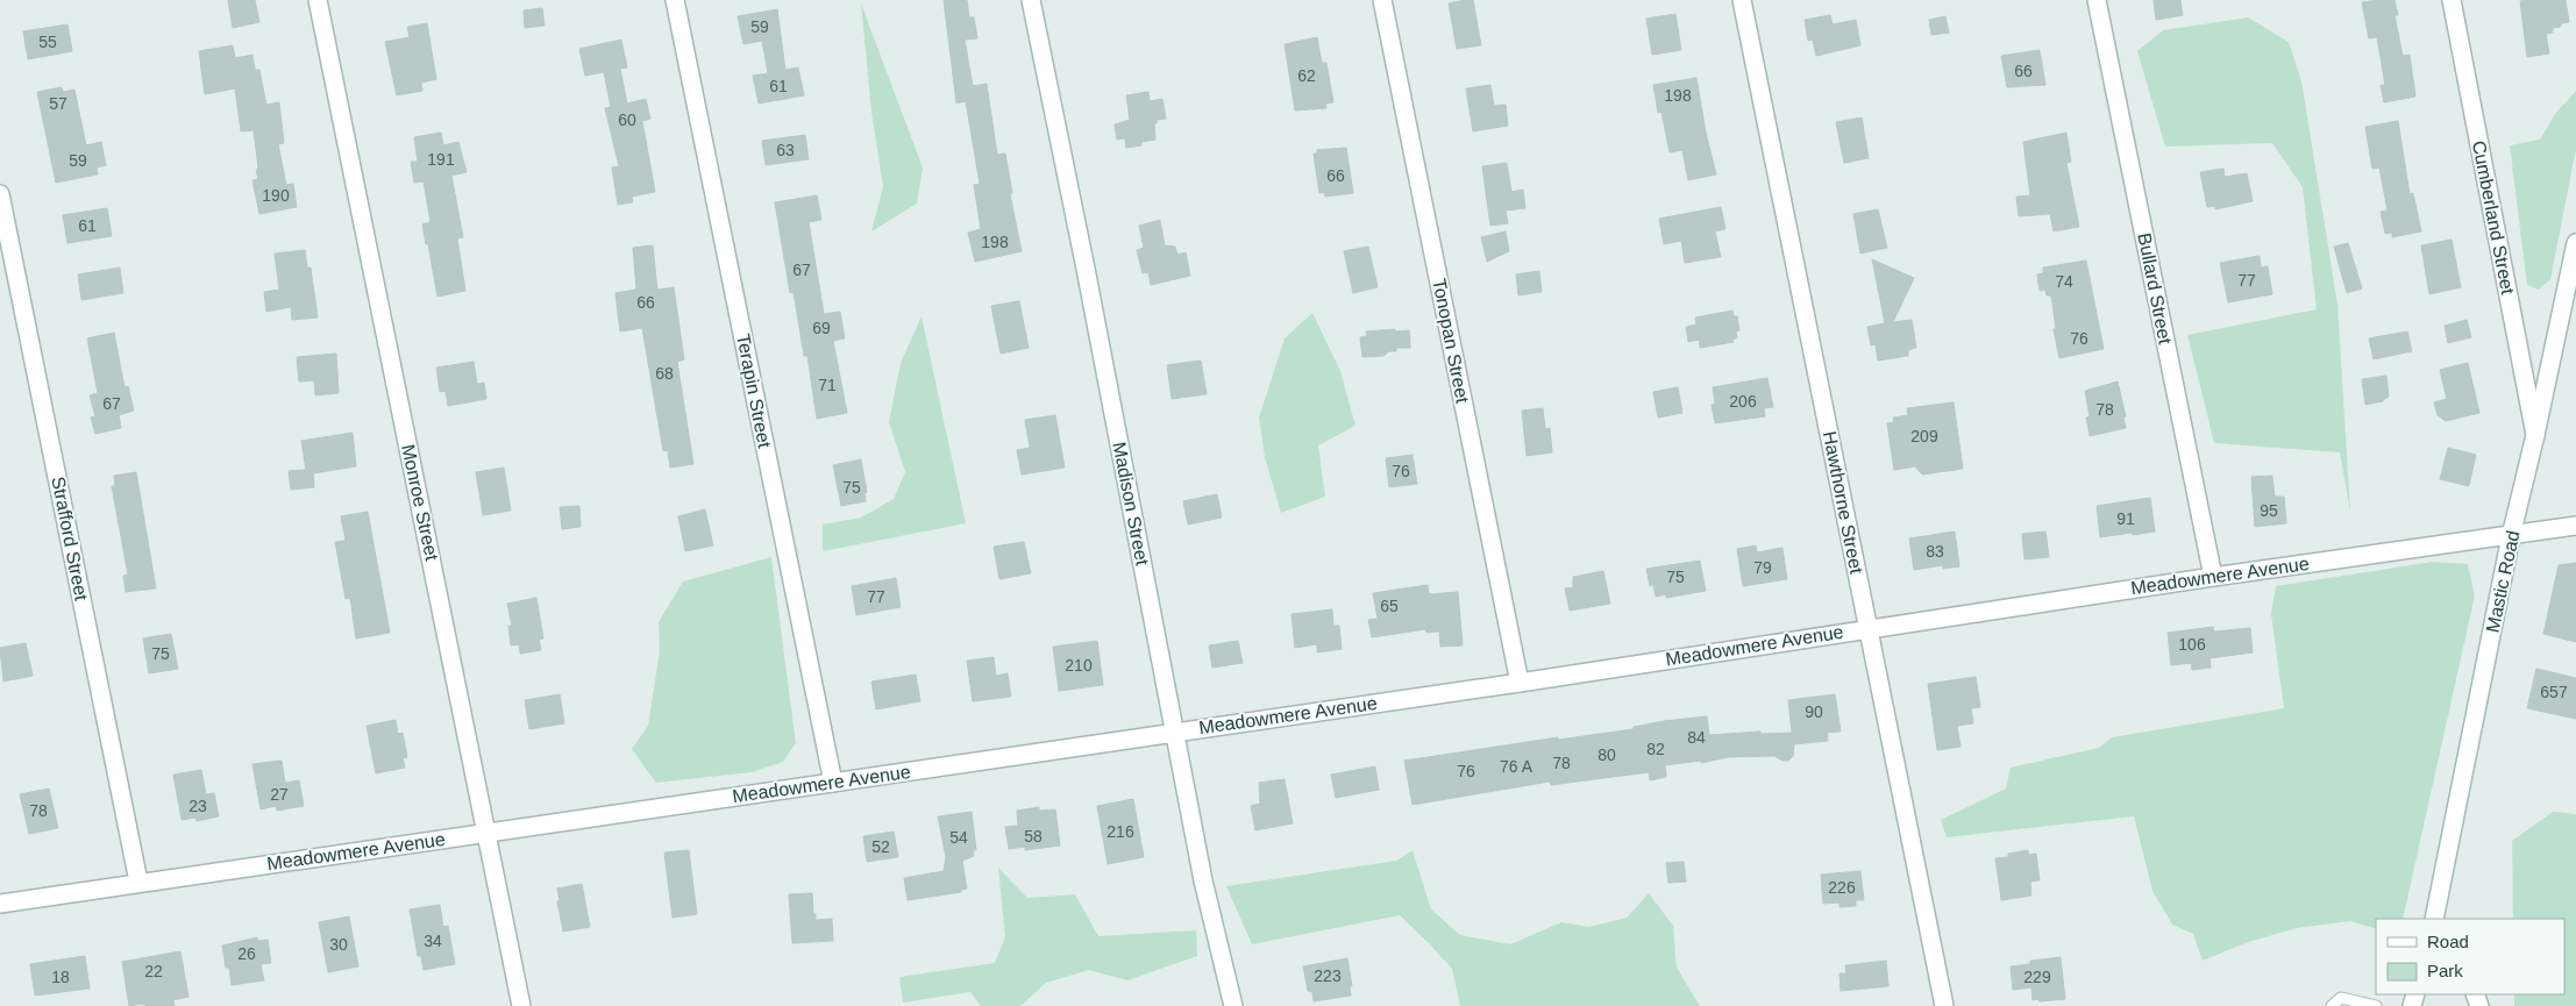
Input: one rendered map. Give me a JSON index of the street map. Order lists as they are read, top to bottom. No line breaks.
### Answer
{"streets":{"street":["Cumberland Street","Bullard Street","Tonopan Street","Terapin Street","Monroe Street","Hawthorne Street","Madison Street","Strafford Street","Meadowmere Avenue","Mastic Road"]},"crossings":[["Cumberland Street","Mastic Road"],["Bullard Street","Meadowmere Avenue"],["Tonopan Street","Meadowmere Avenue"],["Terapin Street","Meadowmere Avenue"],["Monroe Street","Meadowmere Avenue"],["Hawthorne Street","Meadowmere Avenue"],["Madison Street","Meadowmere Avenue"],["Strafford Street","Meadowmere Avenue"],["Meadowmere Avenue","Mastic Road"]],"house_numbers":["59","55","66","62","61","198","57","60","63","191","59","66","190","61","198","67","77","74","66","69","76","68","71","206","67","78","209","76","75","95","91","83","79","75","77","65","106","75","210","657","90","84","82","80","78","76 A","76","27","23","78","216","58","54","52","226","34","30","26","22","223","18","229"],"legend":["Road","Park"]}
